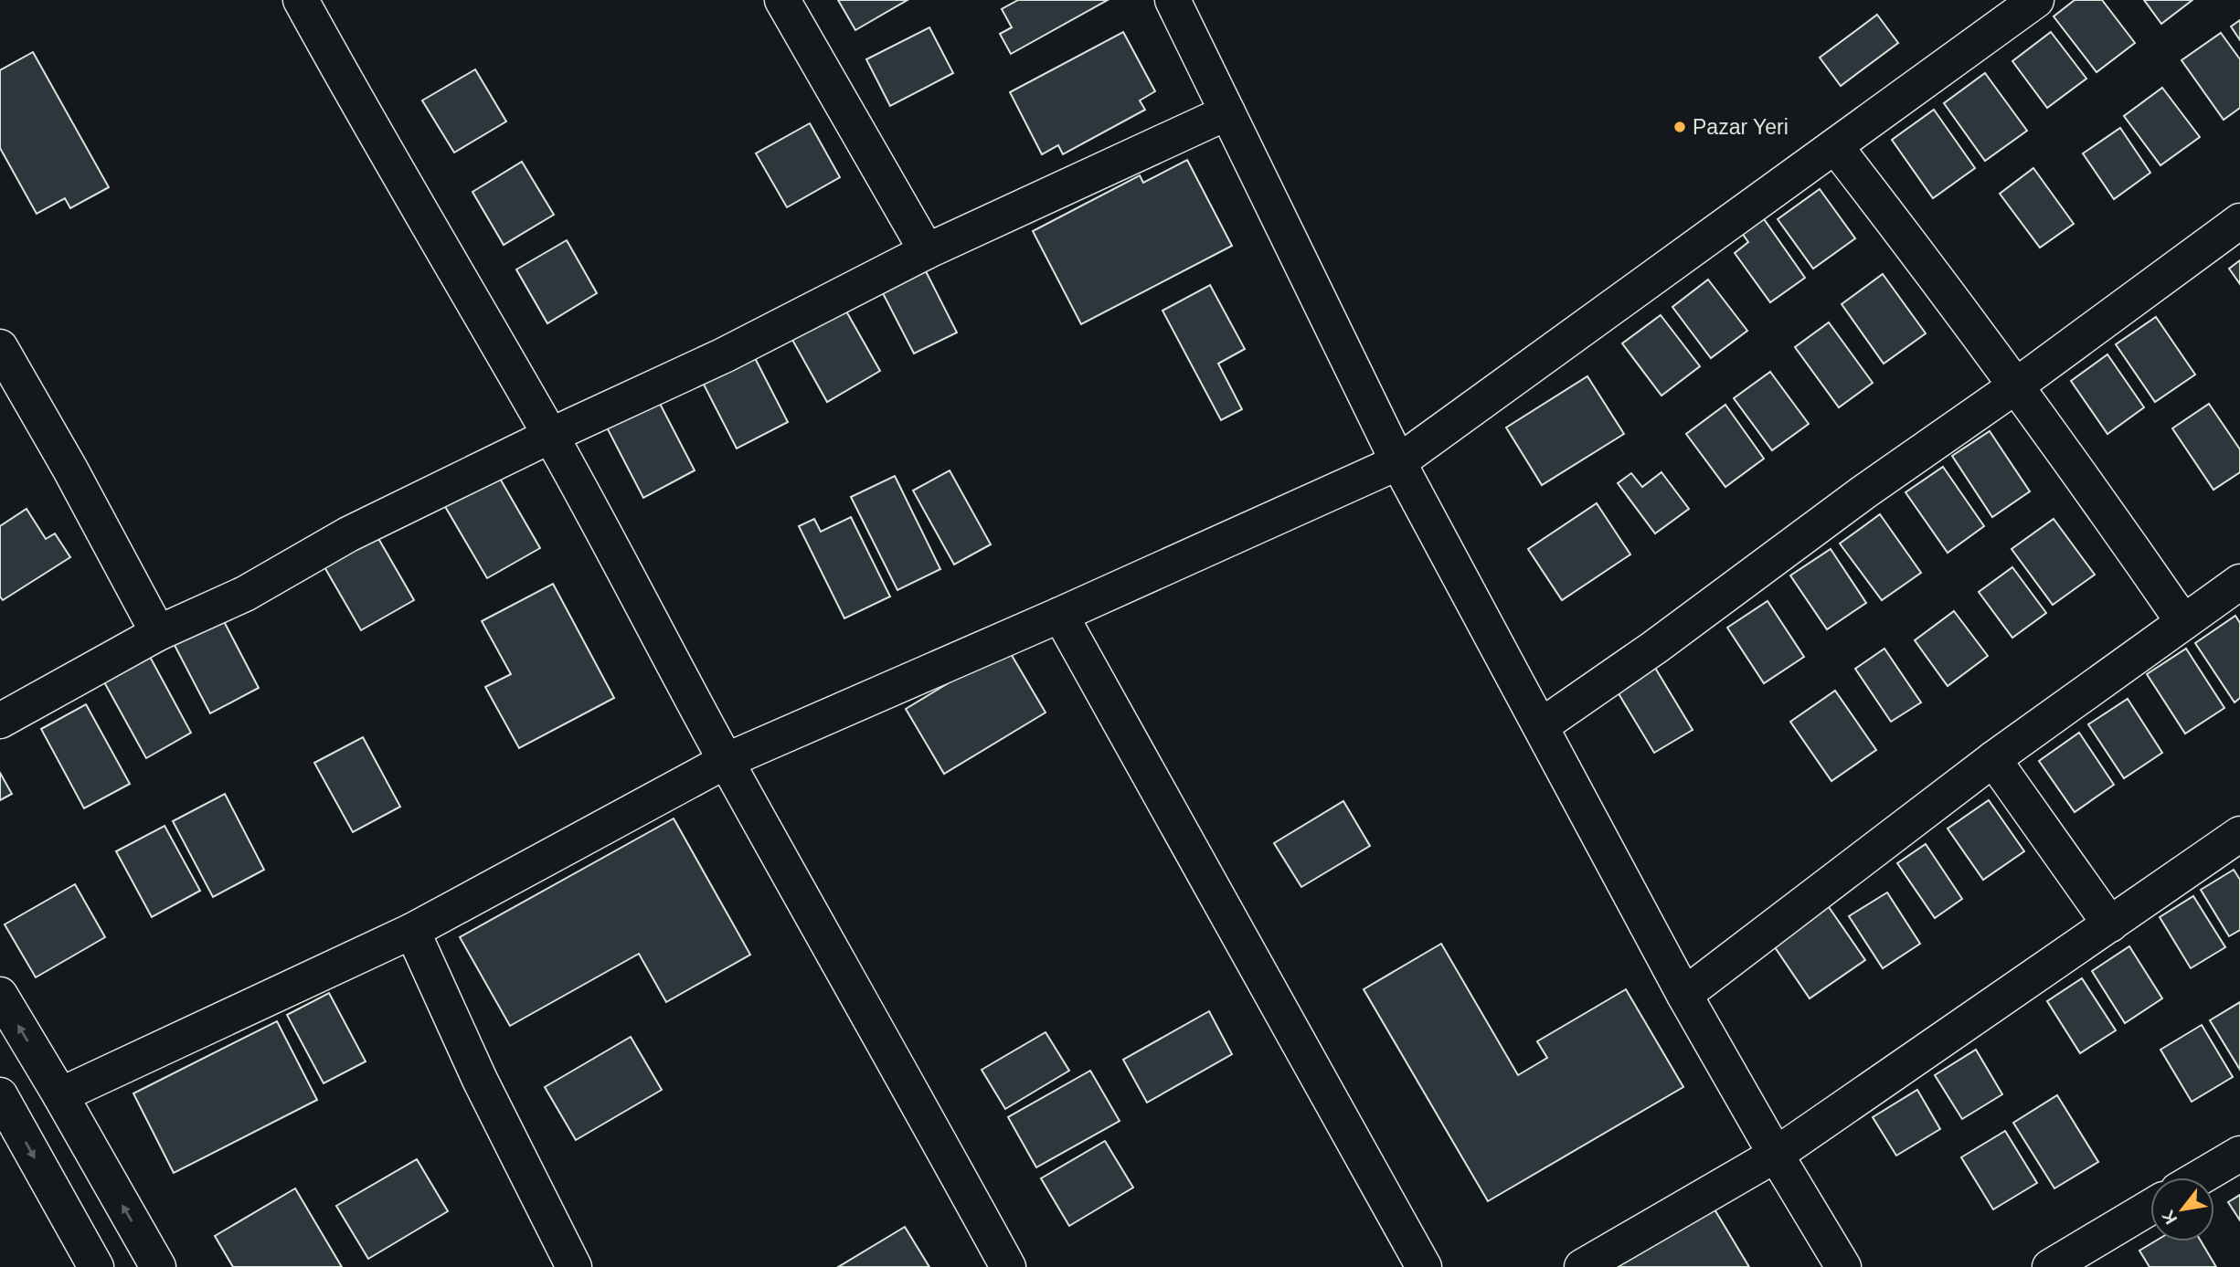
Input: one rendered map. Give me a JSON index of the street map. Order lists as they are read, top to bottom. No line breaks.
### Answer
{"places":["Pazar Yeri"],"north":"bottom left"}
